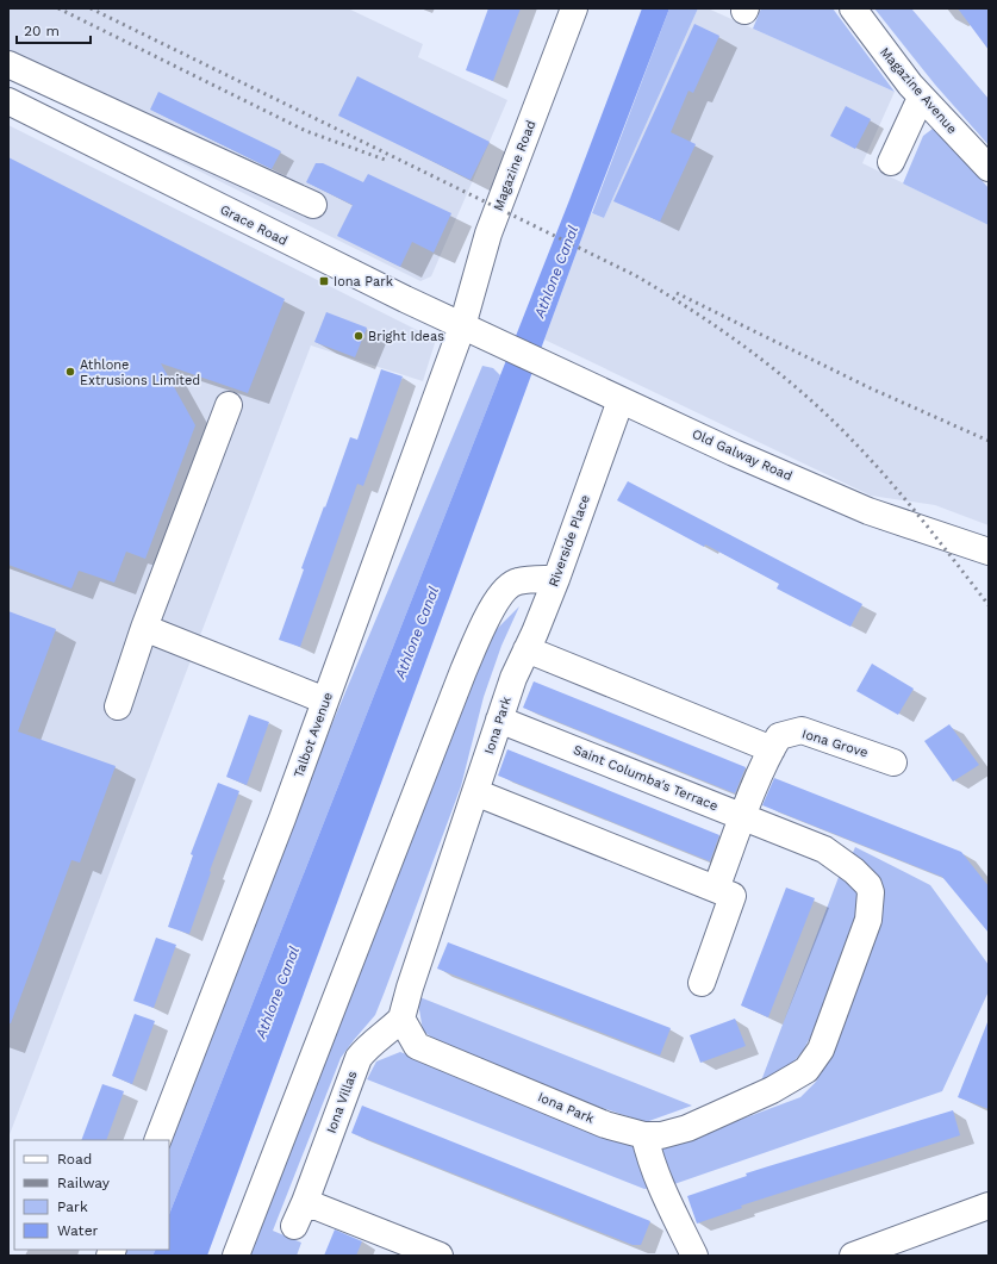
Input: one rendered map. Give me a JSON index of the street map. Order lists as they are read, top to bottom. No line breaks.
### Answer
{"streets":{"street":["Magazine Avenue","Magazine Road","Grace Road","Old Galway Road","Riverside Place","Iona Park","Talbot Avenue","Iona Grove","Saint Columba's Terrace","Iona Villas"]},"crossings":[["Magazine Road","Grace Road"],["Magazine Road","Talbot Avenue"],["Grace Road","Old Galway Road"],["Grace Road","Talbot Avenue"],["Old Galway Road","Riverside Place"],["Riverside Place","Iona Park"],["Iona Park","Saint Columba's Terrace"],["Iona Park","Iona Villas"],["Iona Grove","Saint Columba's Terrace"]],"water":["Athlone Canal"],"places":{"transit":["Iona Park"],"other":["Bright Ideas","Athlone Extrusions Limited"]},"legend":["Road","Railway","Park","Water"],"scale_bar":"20 m"}
